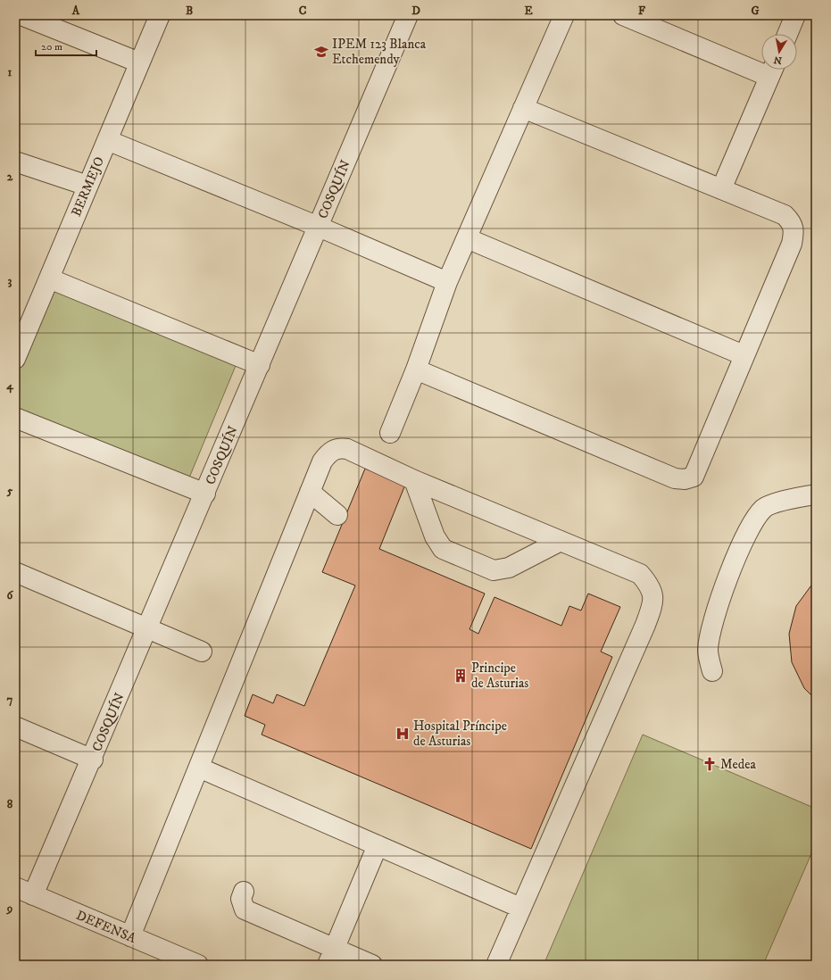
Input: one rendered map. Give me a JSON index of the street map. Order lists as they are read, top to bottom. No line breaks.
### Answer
{"streets":{"street":["BERMEJO","COSQUÍN","DEFENSA"]},"crossings":[["COSQUÍN","DEFENSA"]],"places":{"school or university":["IPEM 123 Blanca Etchemendy"],"building":["Principe de Asturias"],"hospital":["Hospital Príncipe de Asturias"],"church":["Medea"]},"scale_bar":"20 m","north":"bottom","grid":{"columns":["A","B","C","D","E","F","G"],"rows":["1","2","3","4","5","6","7","8","9"]}}
